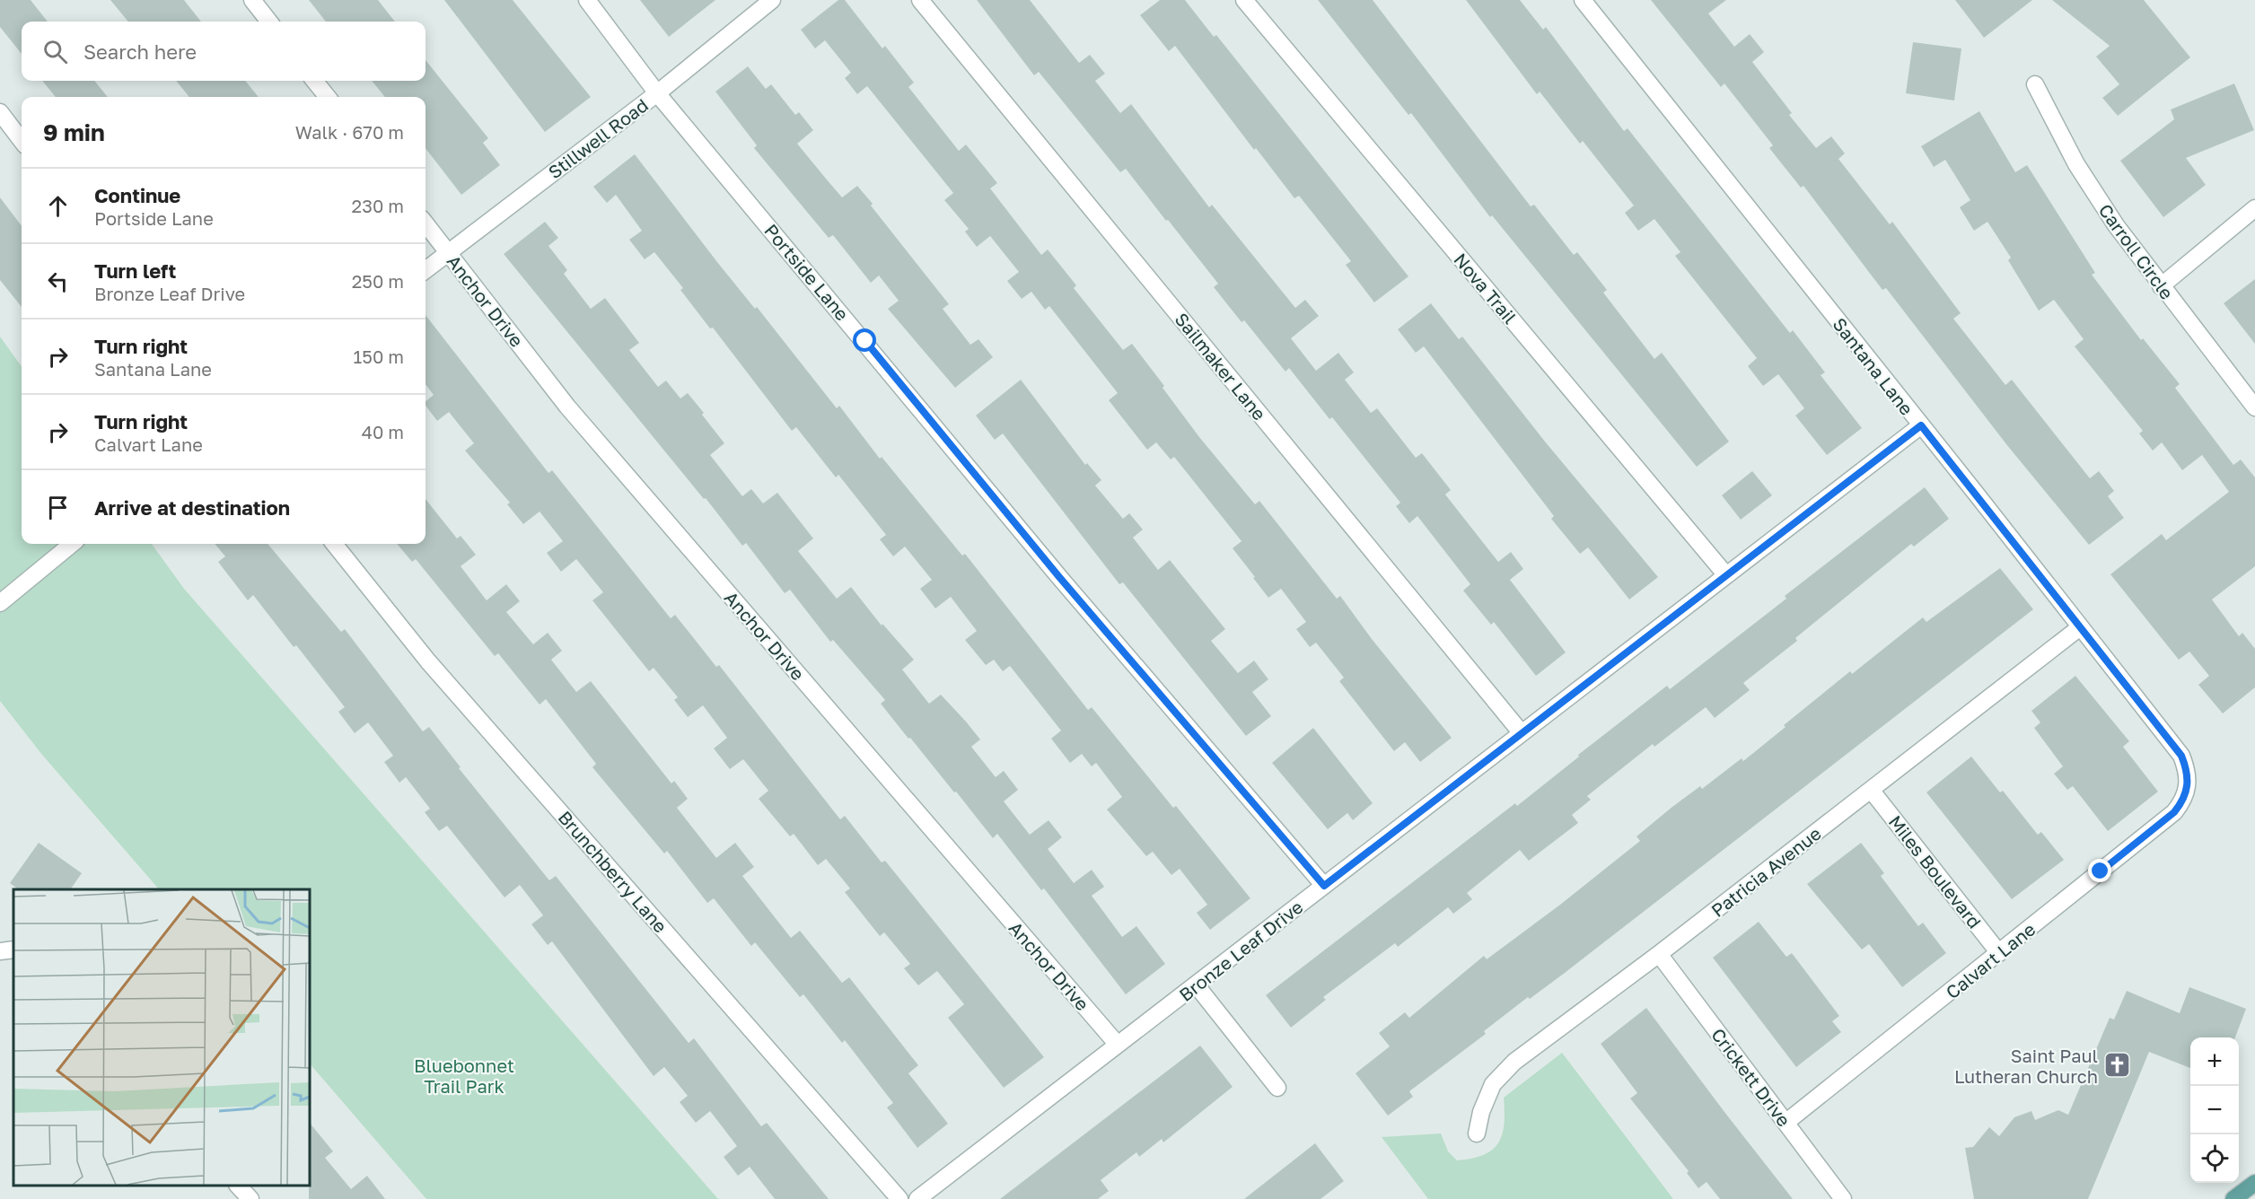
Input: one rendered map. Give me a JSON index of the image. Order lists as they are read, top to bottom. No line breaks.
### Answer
{"streets":{"street":["Stillwell Road","Carroll Circle","Portside Lane","Nova Trail","Anchor Drive","Sailmaker Lane","Santana Lane","Brunchberry Lane","Patricia Avenue","Miles Boulevard","Bronze Leaf Drive","Calvart Lane","Crickett Drive"]},"crossings":[["Stillwell Road","Portside Lane"],["Stillwell Road","Anchor Drive"],["Portside Lane","Bronze Leaf Drive"],["Nova Trail","Bronze Leaf Drive"],["Anchor Drive","Bronze Leaf Drive"],["Sailmaker Lane","Bronze Leaf Drive"],["Santana Lane","Patricia Avenue"],["Santana Lane","Bronze Leaf Drive"],["Santana Lane","Calvart Lane"],["Patricia Avenue","Miles Boulevard"],["Patricia Avenue","Crickett Drive"],["Miles Boulevard","Calvart Lane"],["Calvart Lane","Crickett Drive"]],"parks":["Bluebonnet Trail Park"],"places":{"church":["Saint Paul Lutheran Church"]},"page":{"search":"Search here","heading":["9 min","Walk · 670 m"],"list":[["Continue","Portside Lane","230 m"],["Turn left","Bronze Leaf Drive","250 m"],["Turn right","Santana Lane","150 m"],["Turn right","Calvart Lane","40 m"],"Arrive at destination"],"map_buttons":["+","−"]}}
